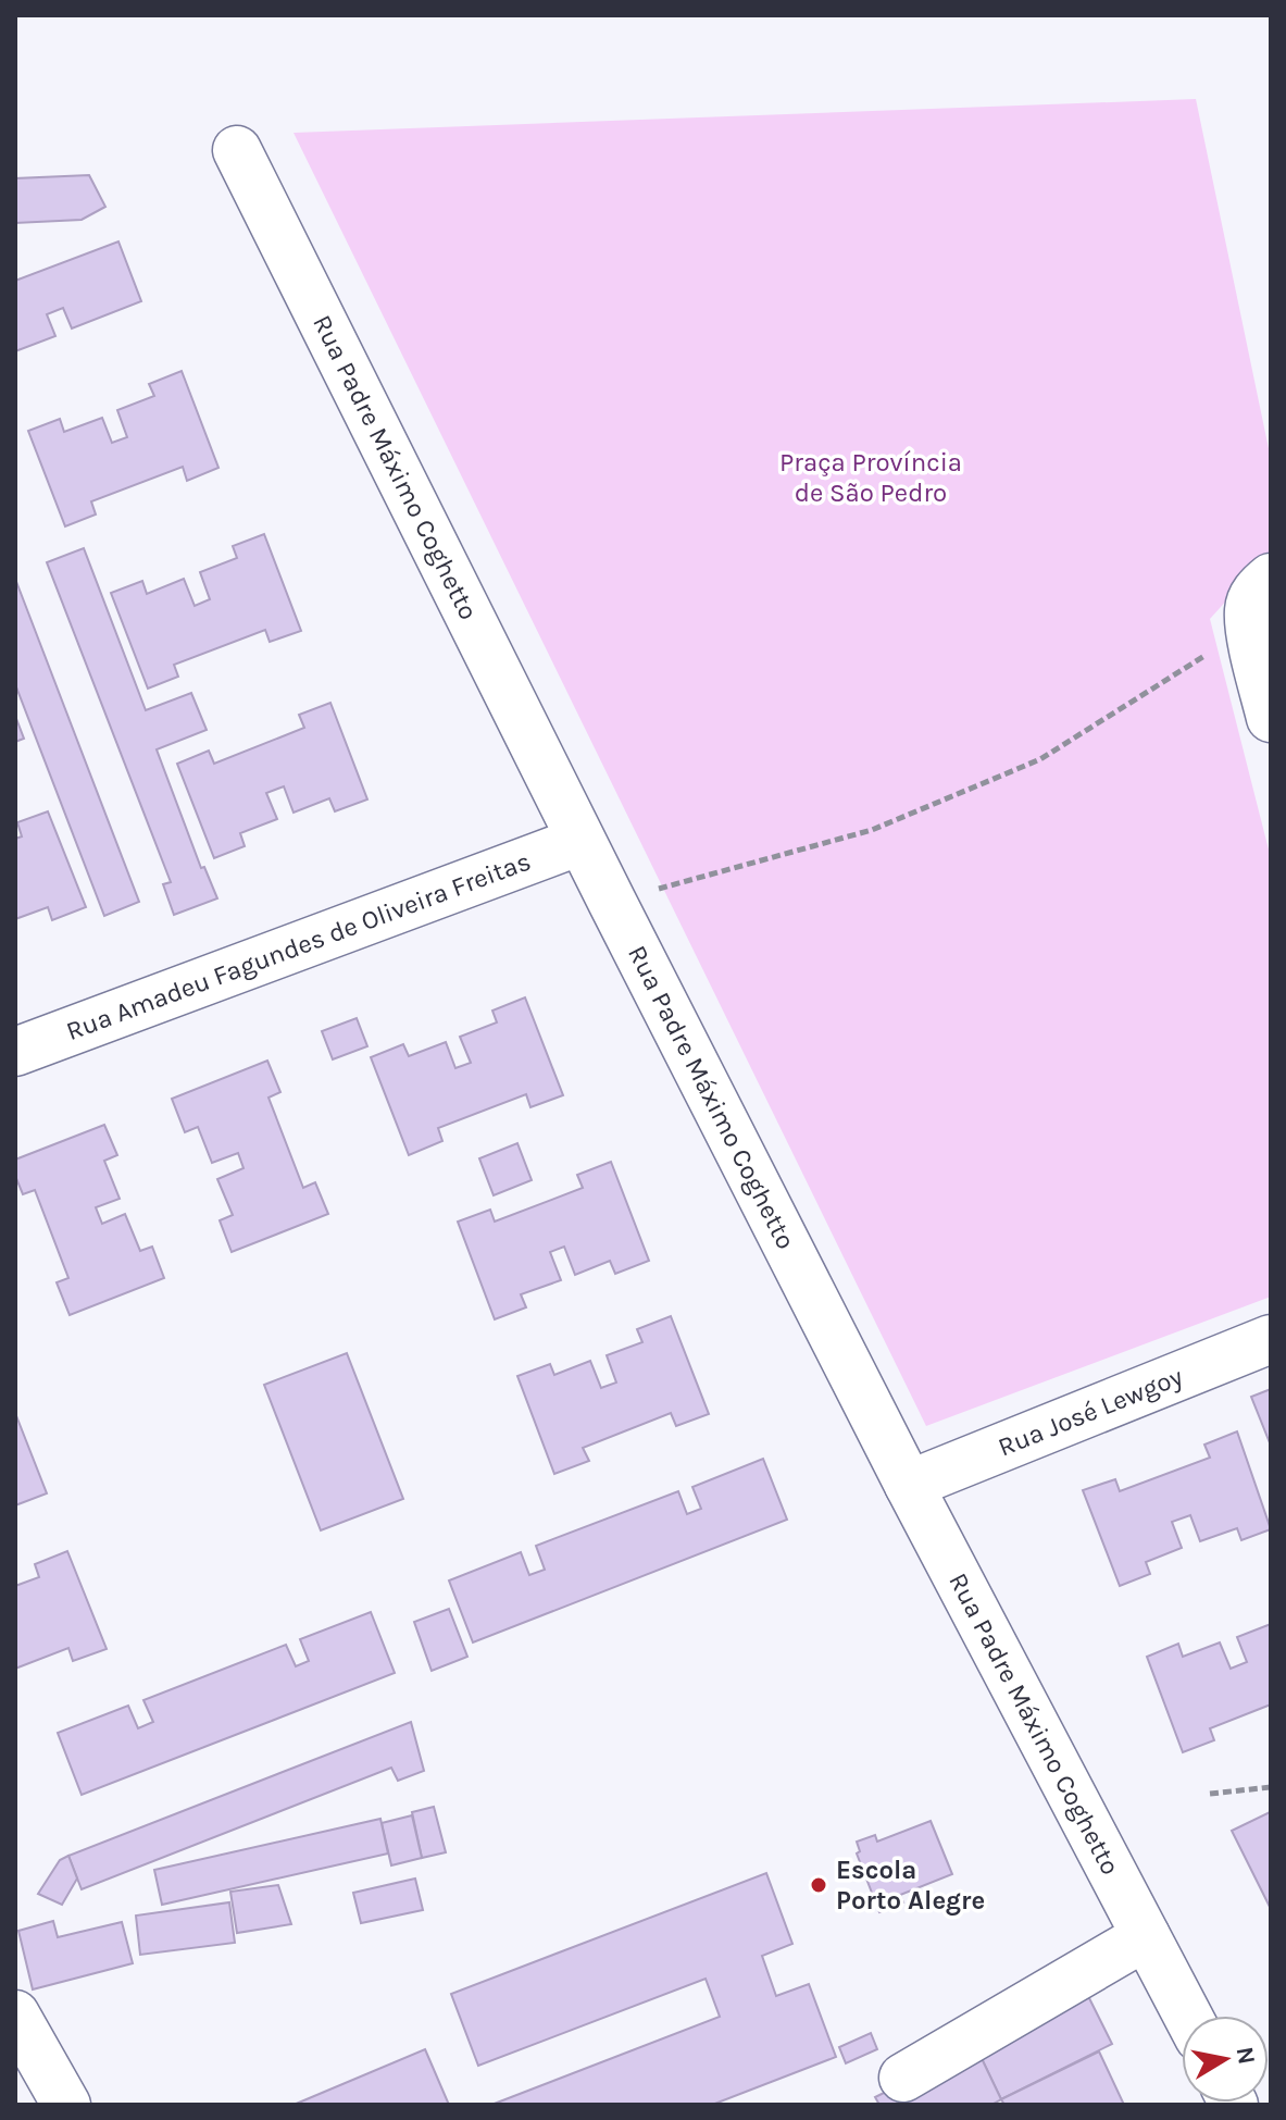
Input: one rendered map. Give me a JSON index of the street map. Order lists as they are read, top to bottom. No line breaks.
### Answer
{"streets":{"street":["Rua Padre Máximo Coghetto","Rua Amadeu Fagundes de Oliveira Freitas","Rua José Lewgoy"]},"crossings":[["Rua Padre Máximo Coghetto","Rua Amadeu Fagundes de Oliveira Freitas"],["Rua Padre Máximo Coghetto","Rua José Lewgoy"]],"parks":["Praça Província de São Pedro"],"places":["Escola Porto Alegre"],"north":"right"}
